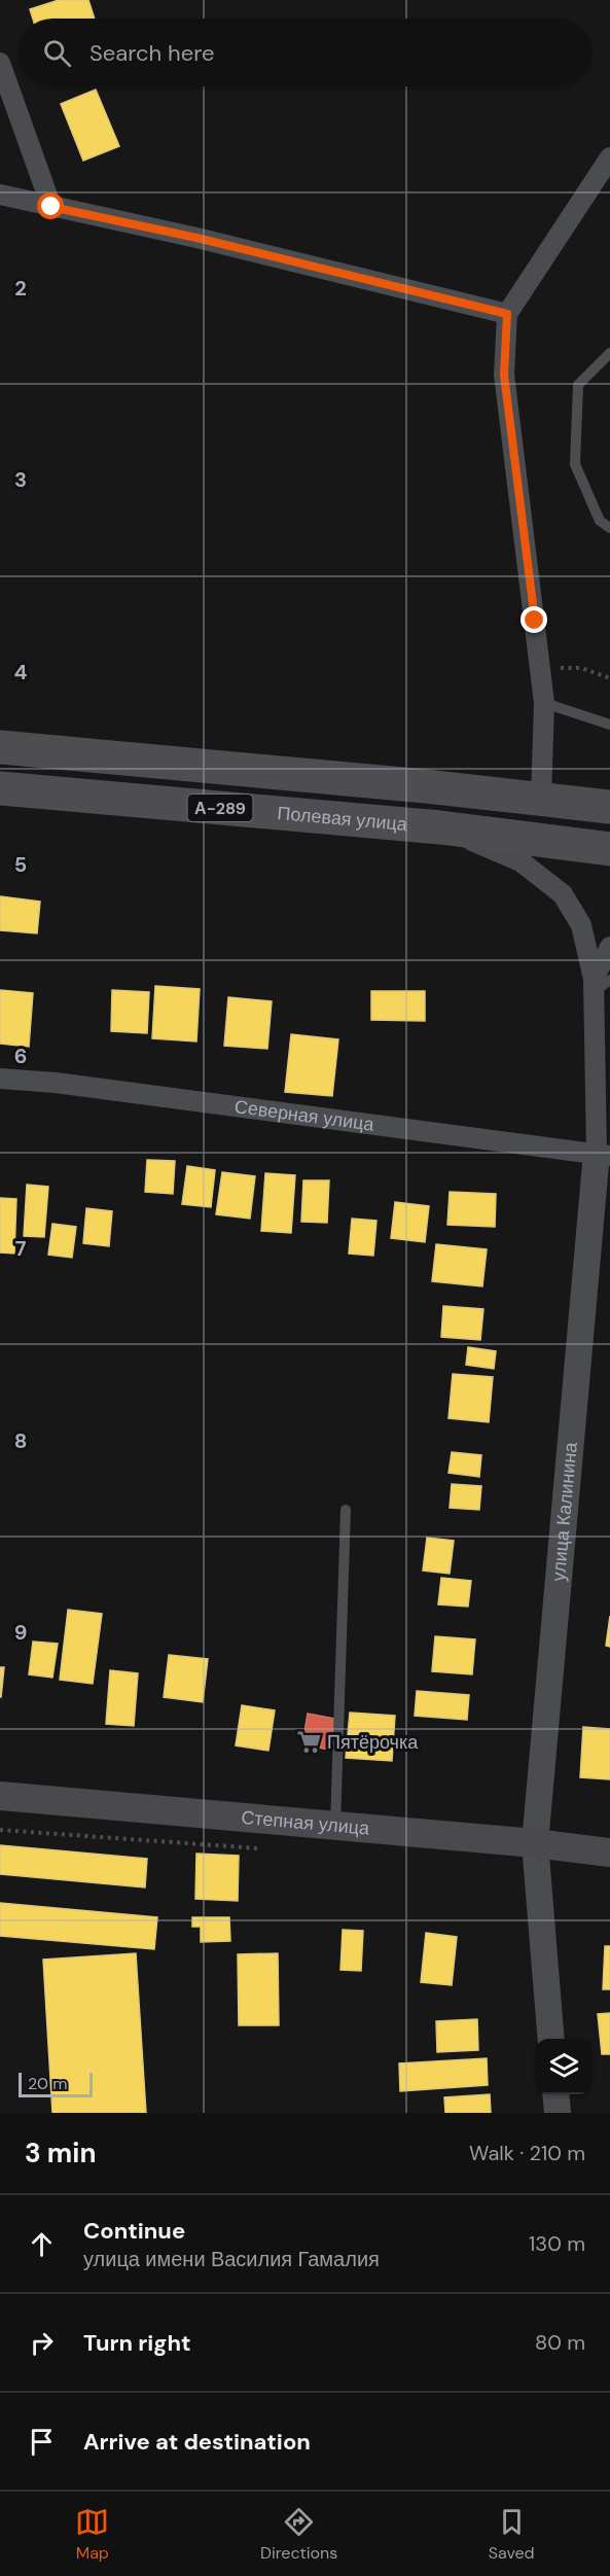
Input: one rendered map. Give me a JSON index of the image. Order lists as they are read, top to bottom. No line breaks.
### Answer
{"streets":{"highway":["А-289","Полевая улица"],"main road":["Степная улица"],"street":["Северная улица","улица Калинина"]},"crossings":[["А-289","Полевая улица"],["А-289","улица Калинина"],["Северная улица","улица Калинина"],["улица Калинина","Степная улица"]],"places":{"supermarket":["Пятёрочка"]},"scale_bar":"20 m","page":{"search":"Search here","scale":"20 m","heading":["3 min","Walk · 210 m"],"list":[["Continue","улица имени Василия Гамалия","130 m"],["Turn right","80 m"],"Arrive at destination"],"nav":["Map","Directions","Saved"]},"grid":{"rows":["2","3","4","5","6","7","8","9"]}}
